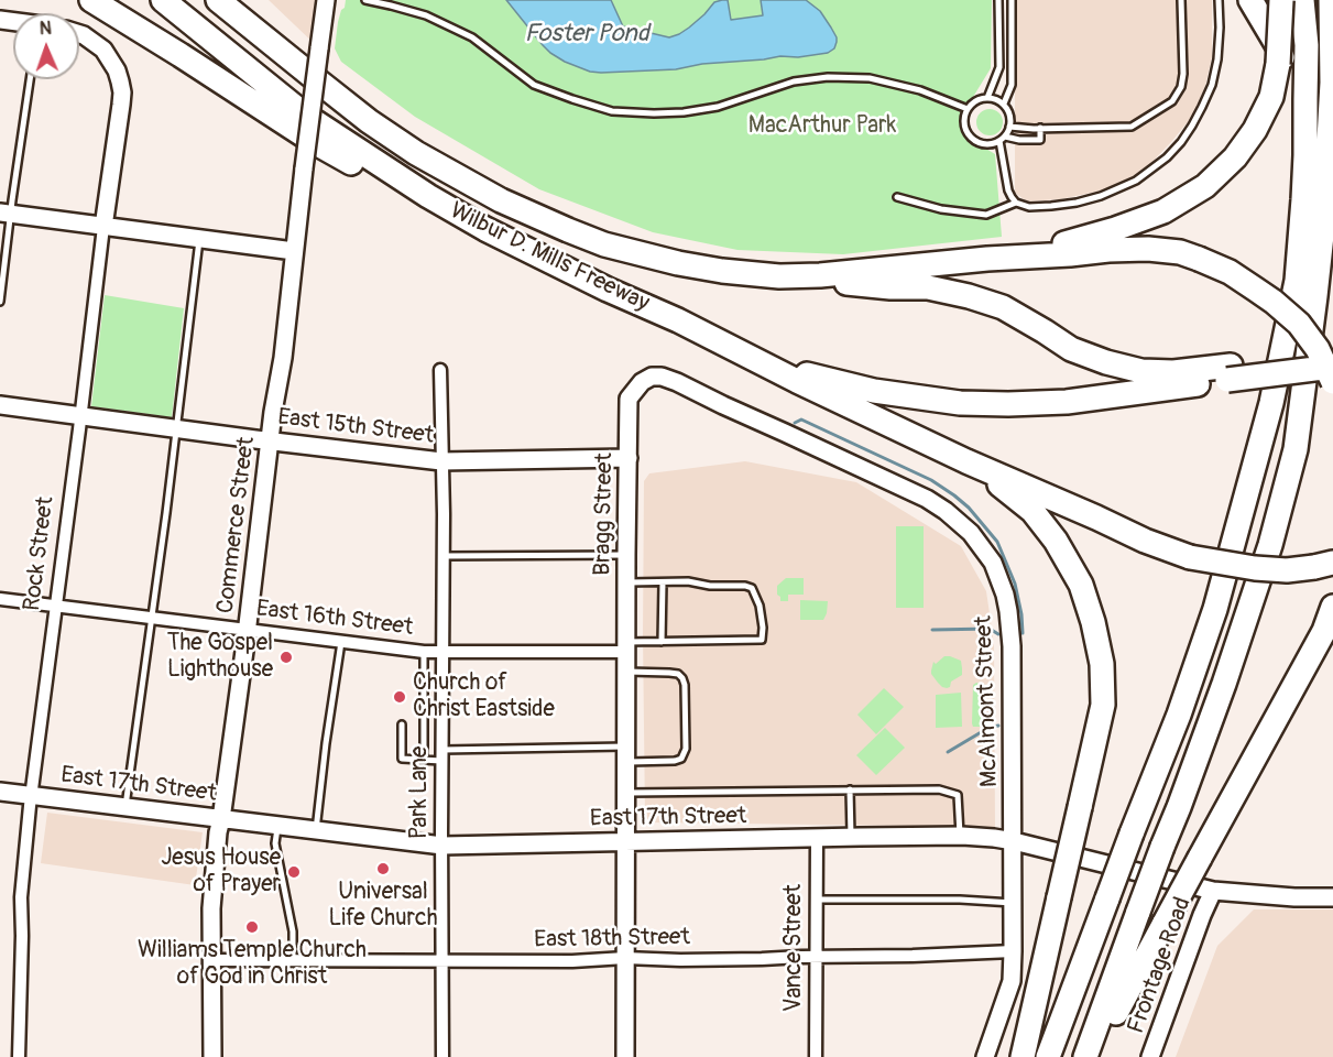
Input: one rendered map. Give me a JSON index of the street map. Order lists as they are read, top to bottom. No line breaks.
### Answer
{"streets":{"highway":["Wilbur D. Mills Freeway"],"street":["East 15th Street","Bragg Street","Commerce Street","Rock Street","East 16th Street","McAlmont Street","East 17th Street","Park Lane","East 18th Street","Vance Street","Frontage Road"]},"crossings":[["East 15th Street","Bragg Street"],["East 15th Street","Commerce Street"],["East 15th Street","Rock Street"],["East 15th Street","Park Lane"],["Bragg Street","East 16th Street"],["Bragg Street","McAlmont Street"],["Bragg Street","East 17th Street"],["Bragg Street","East 18th Street"],["Commerce Street","East 16th Street"],["Commerce Street","East 17th Street"],["Commerce Street","East 18th Street"],["Rock Street","East 16th Street"],["Rock Street","East 17th Street"],["East 16th Street","Park Lane"],["McAlmont Street","East 17th Street"],["East 17th Street","Park Lane"],["East 17th Street","Vance Street"],["East 17th Street","Frontage Road"],["Park Lane","East 18th Street"],["East 18th Street","Vance Street"]],"water":["Foster Pond"],"parks":["MacArthur Park"],"places":["The Gospel Lighthouse","Church of Christ Eastside","Universal Life Church","Jesus House of Prayer","Williams Temple Church of God in Christ"],"north":"top"}
